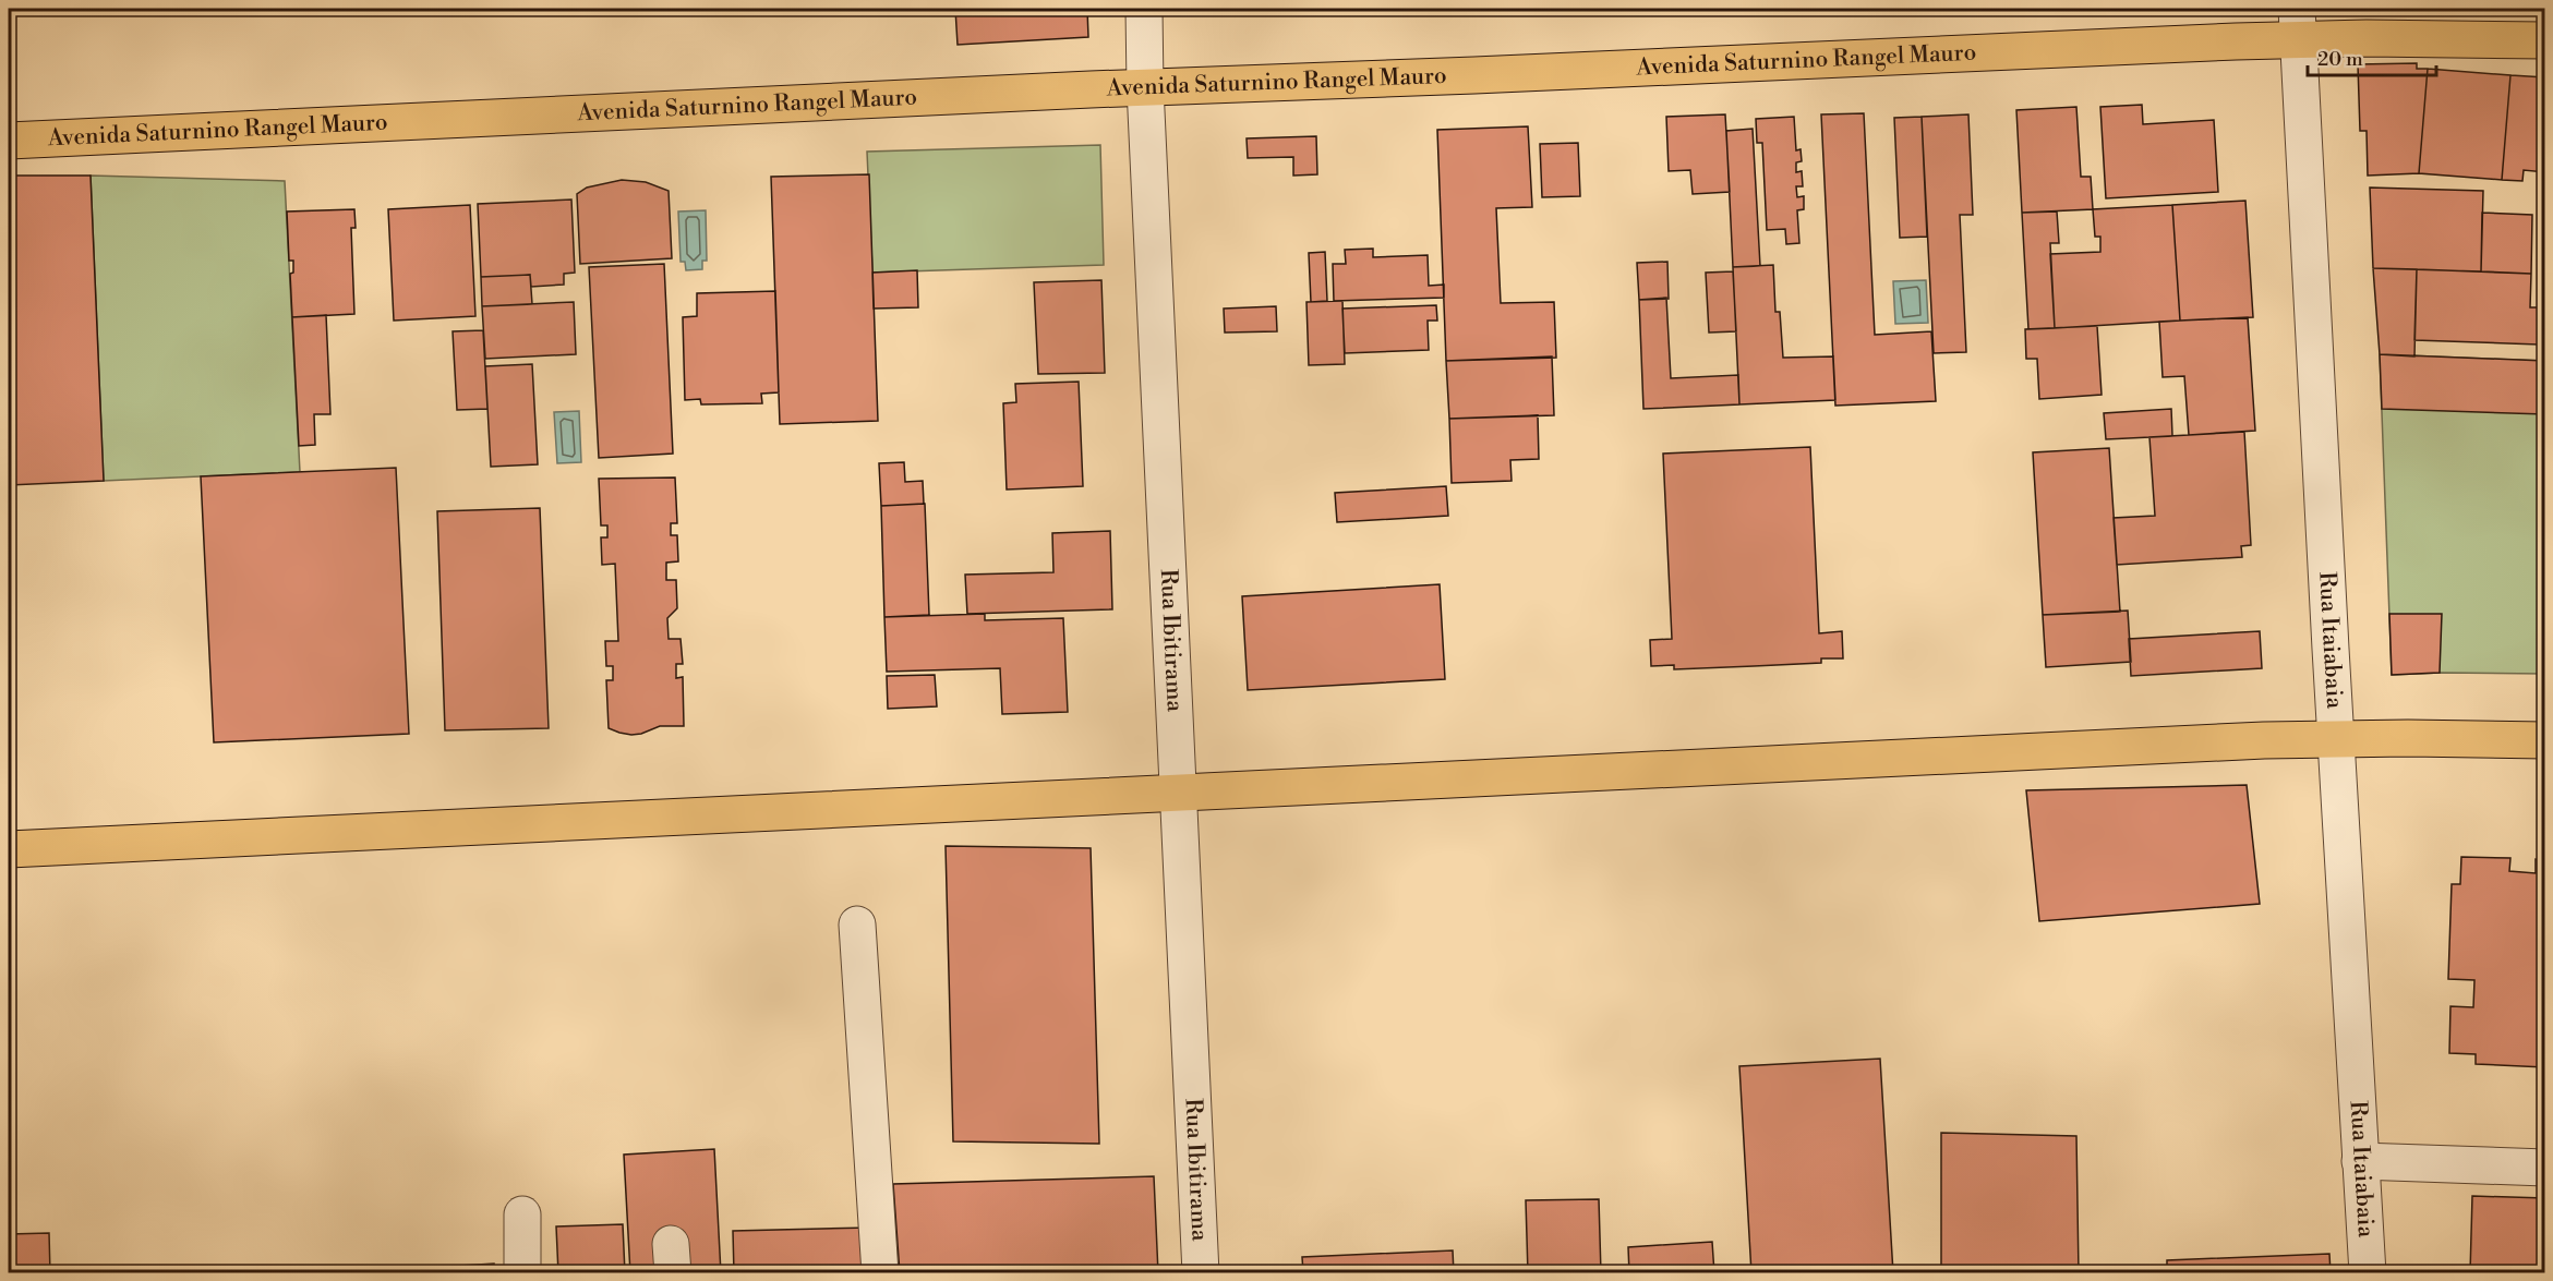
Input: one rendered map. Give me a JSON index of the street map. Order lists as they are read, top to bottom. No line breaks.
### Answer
{"streets":{"main road":["Avenida Saturnino Rangel Mauro"],"street":["Rua Ibitirama","Rua Itaiabaia"]},"crossings":[["Avenida Saturnino Rangel Mauro","Rua Ibitirama"],["Avenida Saturnino Rangel Mauro","Rua Itaiabaia"]],"scale_bar":"20 m"}
